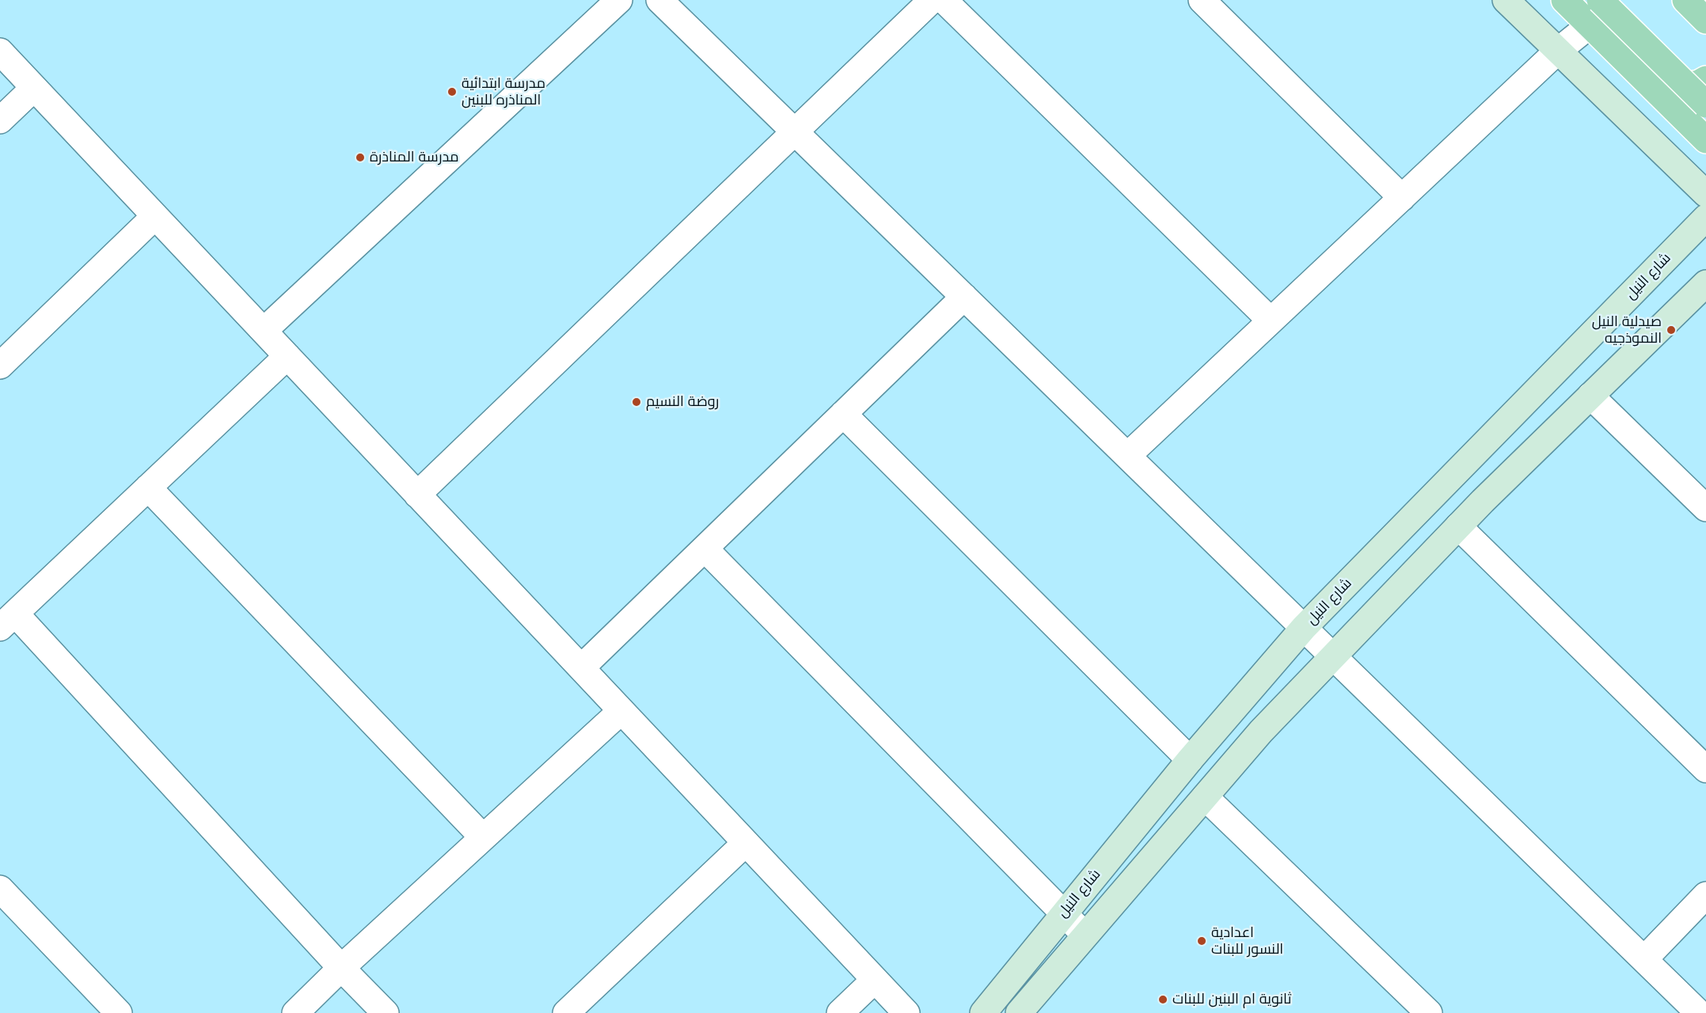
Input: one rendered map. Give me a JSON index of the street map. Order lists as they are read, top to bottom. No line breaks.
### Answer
{"streets":{"main road":["شارع النيل"]},"places":["مدرسة ابتدائية المناذره للبنين","مدرسة المناذرة","صيدلية النيل النموذجيه","روضة النسيم","اعدادية النسور للبنات","ثانوية ام البنين للبنات"]}
